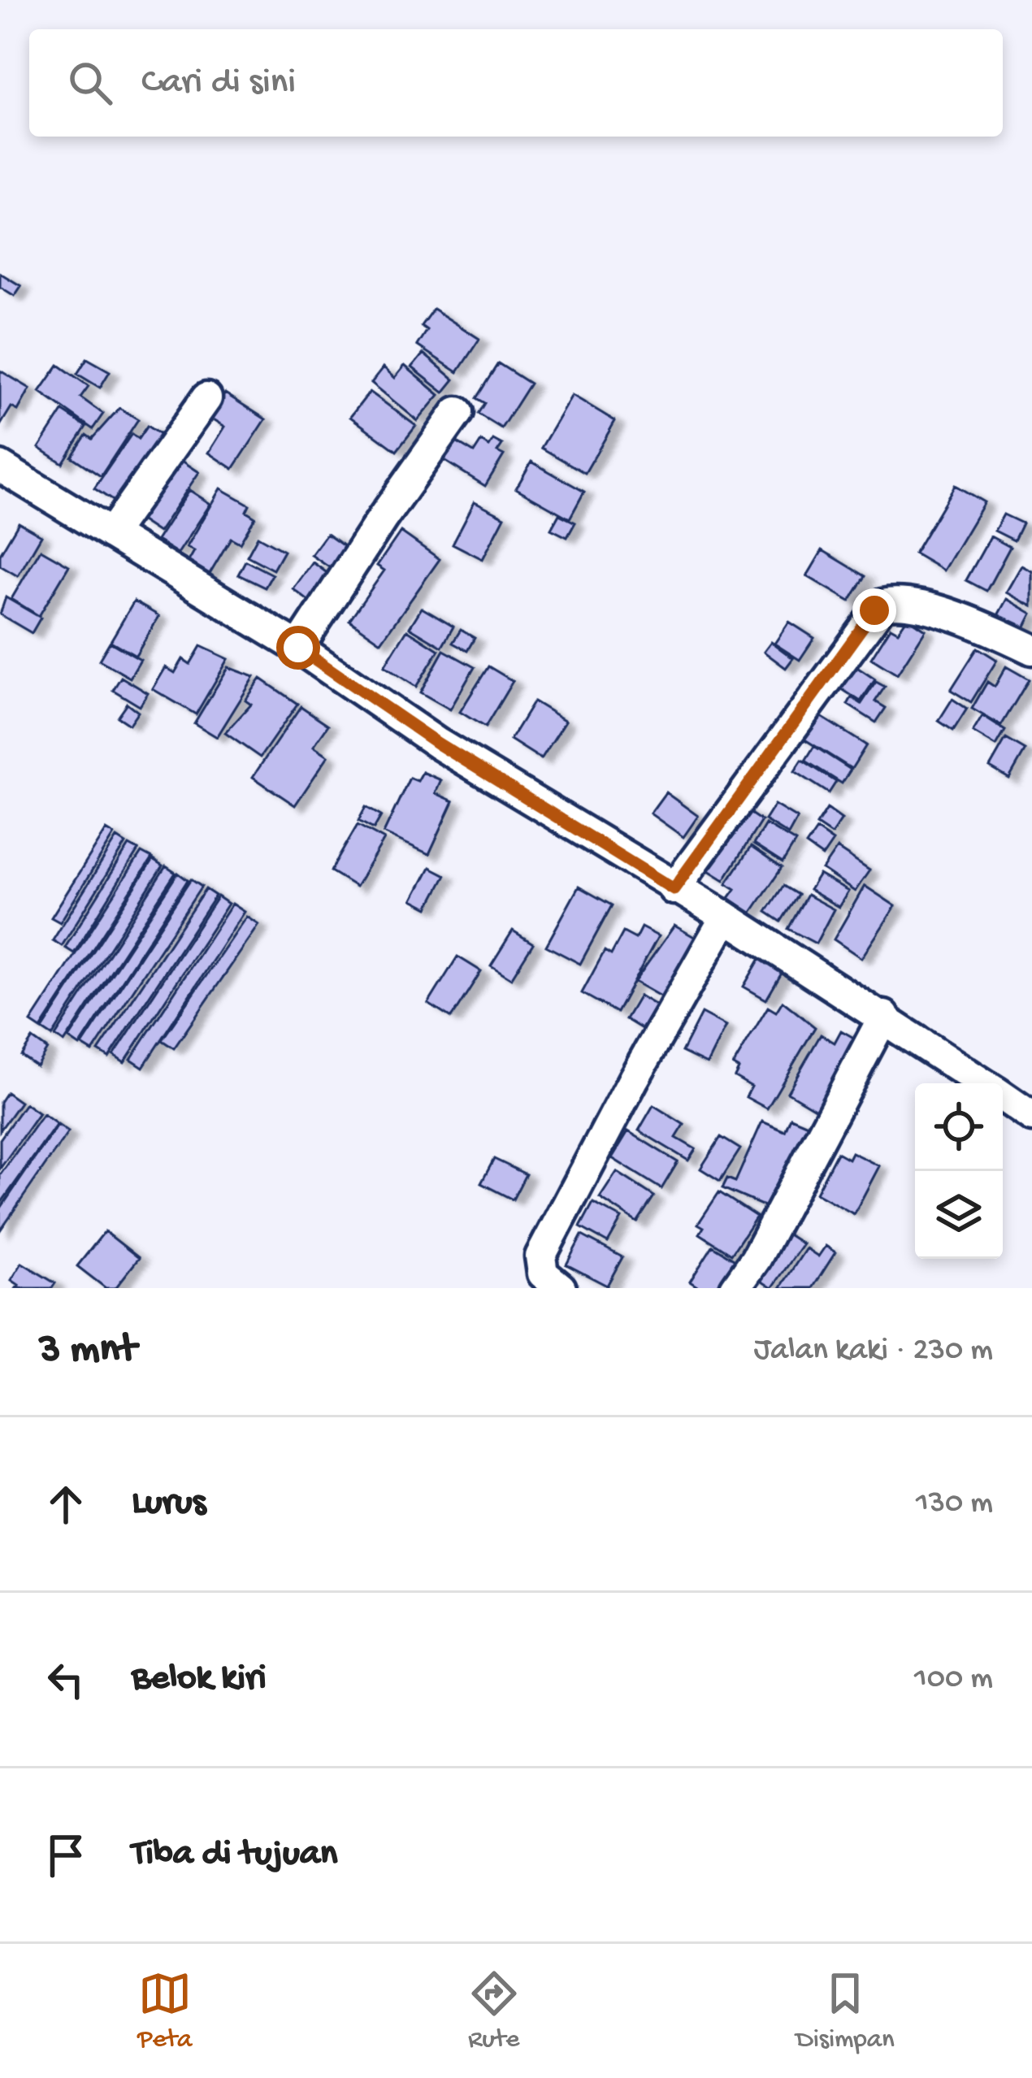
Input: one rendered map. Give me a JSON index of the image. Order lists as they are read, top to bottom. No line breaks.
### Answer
{"page":{"search":"Cari di sini","heading":["3 mnt","Jalan kaki · 230 m"],"list":[["Lurus","130 m"],["Belok kiri","100 m"],"Tiba di tujuan"],"nav":["Peta","Rute","Disimpan"]}}
